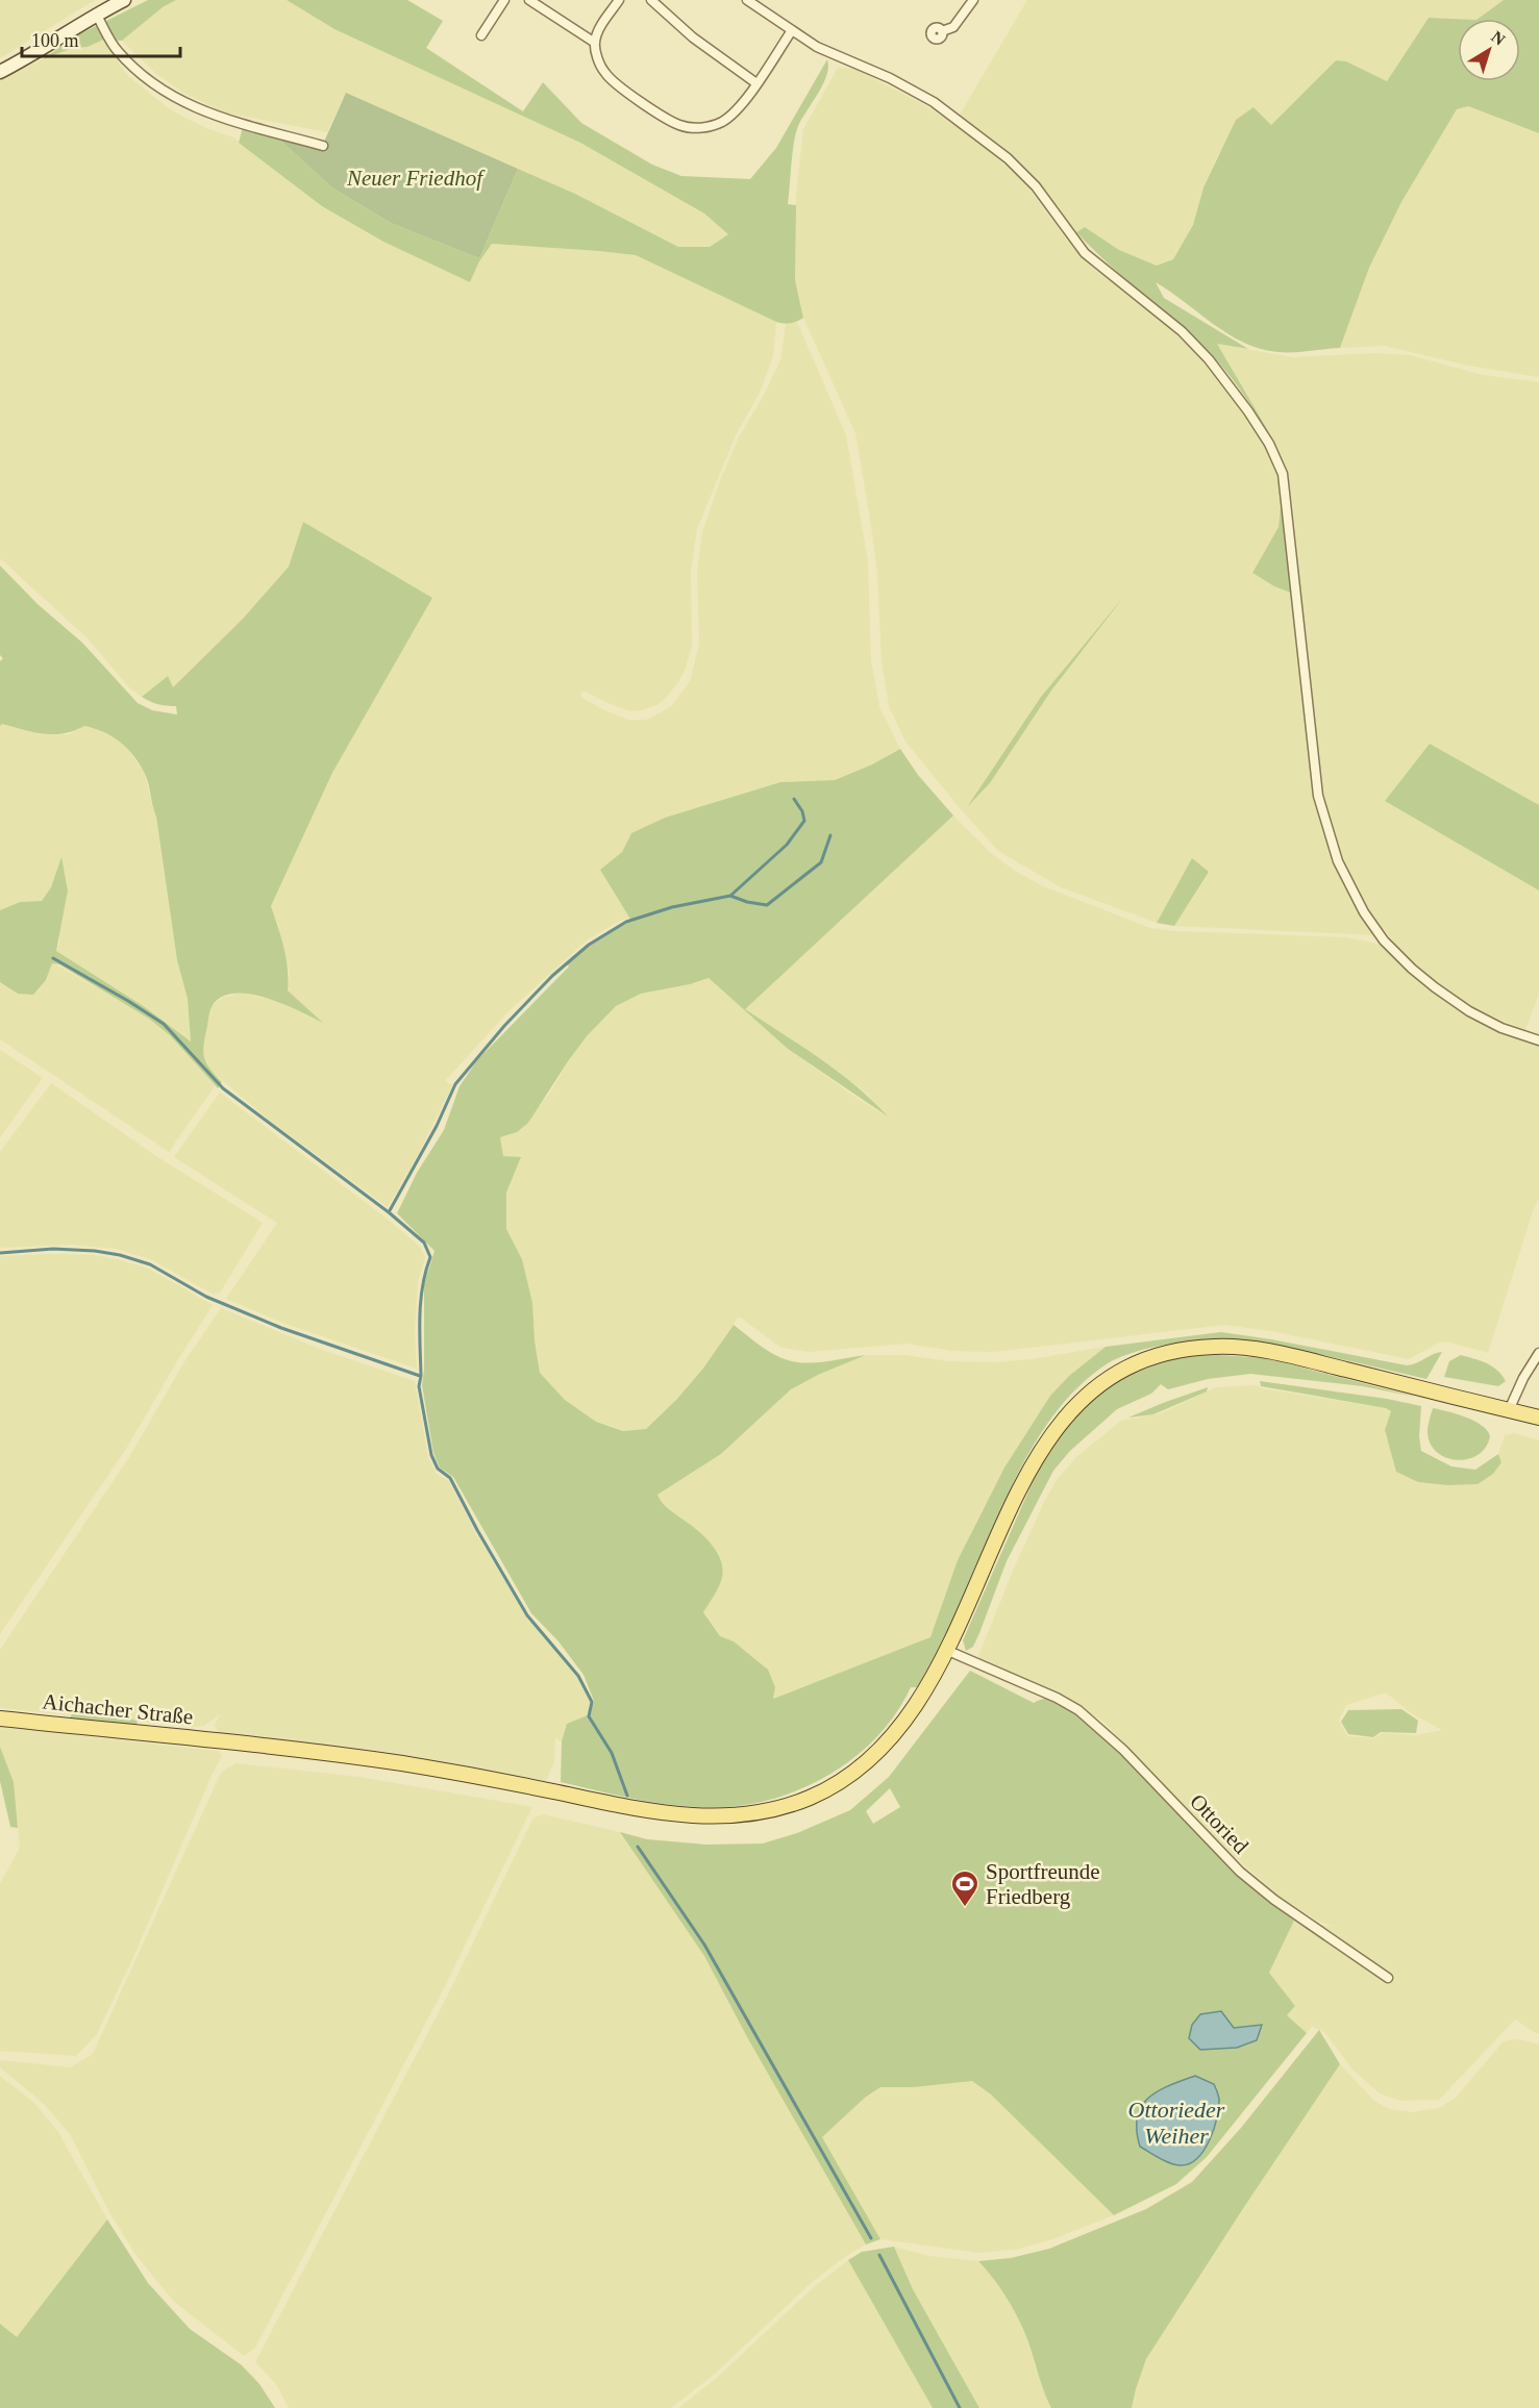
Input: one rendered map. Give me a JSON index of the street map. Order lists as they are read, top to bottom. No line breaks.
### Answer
{"streets":{"main road":["Aichacher Straße"],"street":["Ottoried"]},"crossings":[["Aichacher Straße","Ottoried"]],"water":["Ottorieder Weiher"],"parks":["Neuer Friedhof"],"places":{"sports":["Sportfreunde Friedberg"]},"scale_bar":"100 m","north":"top right"}
